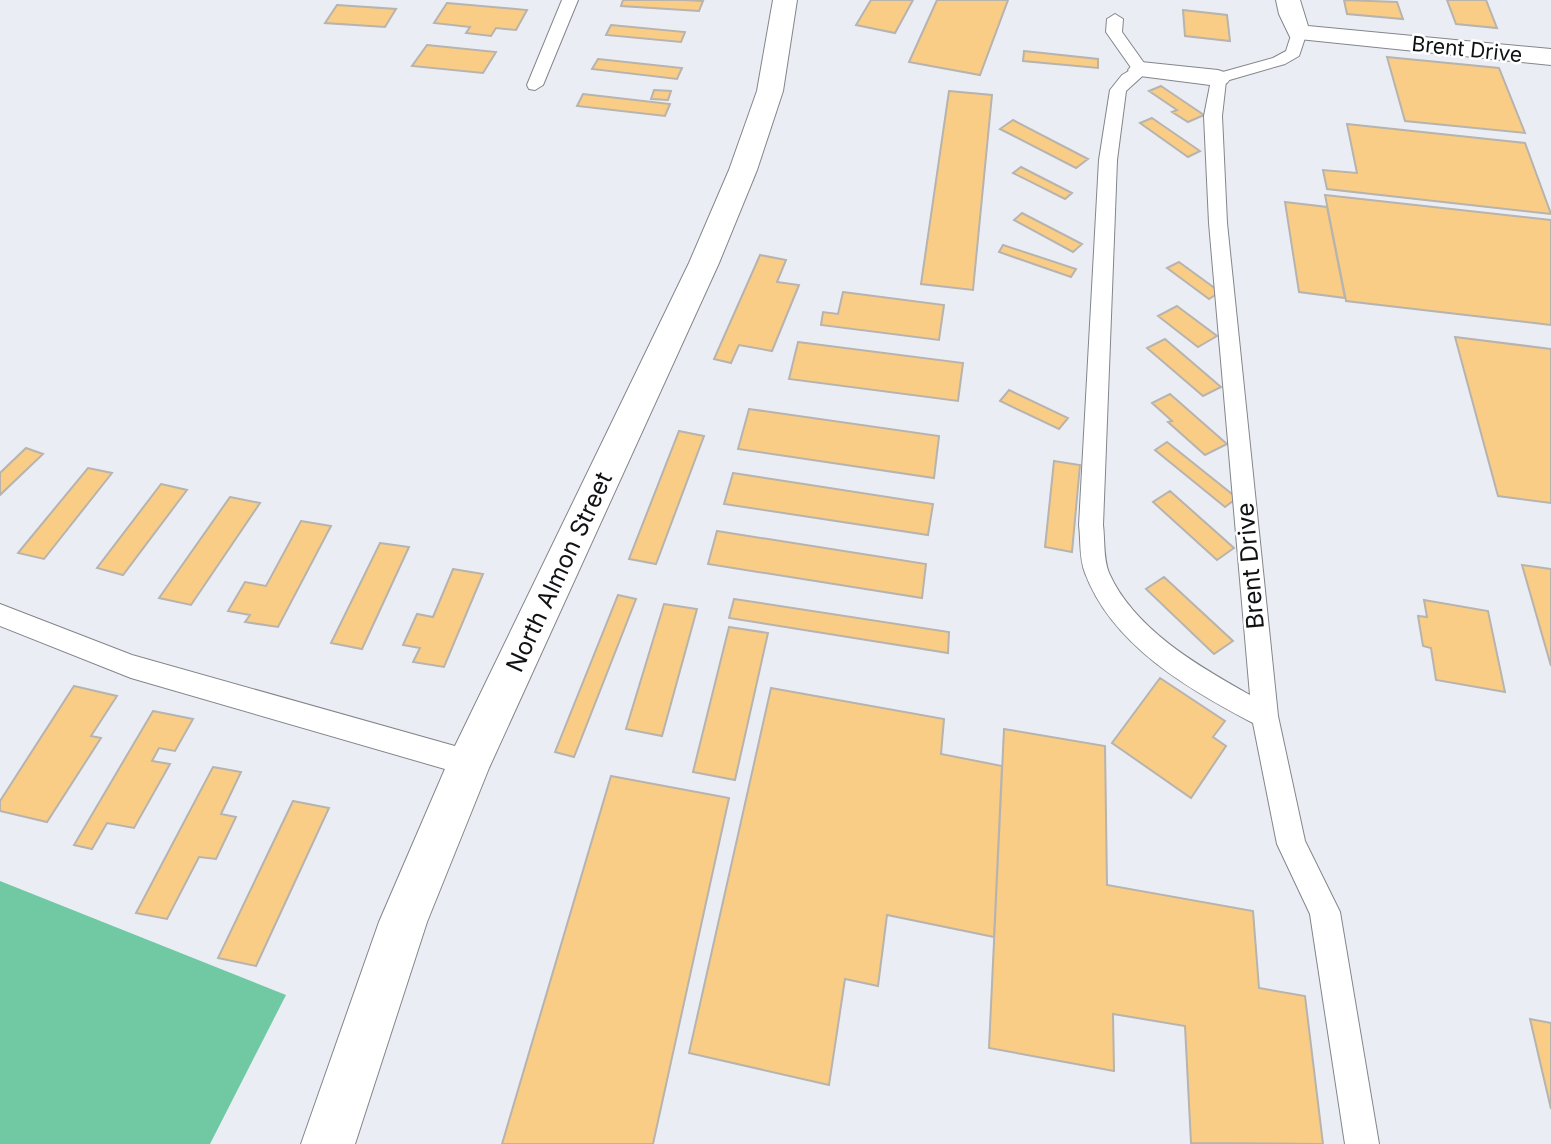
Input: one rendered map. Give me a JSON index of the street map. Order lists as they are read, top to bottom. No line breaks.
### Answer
{"streets":{"street":["Brent Drive","North Almon Street"]}}
